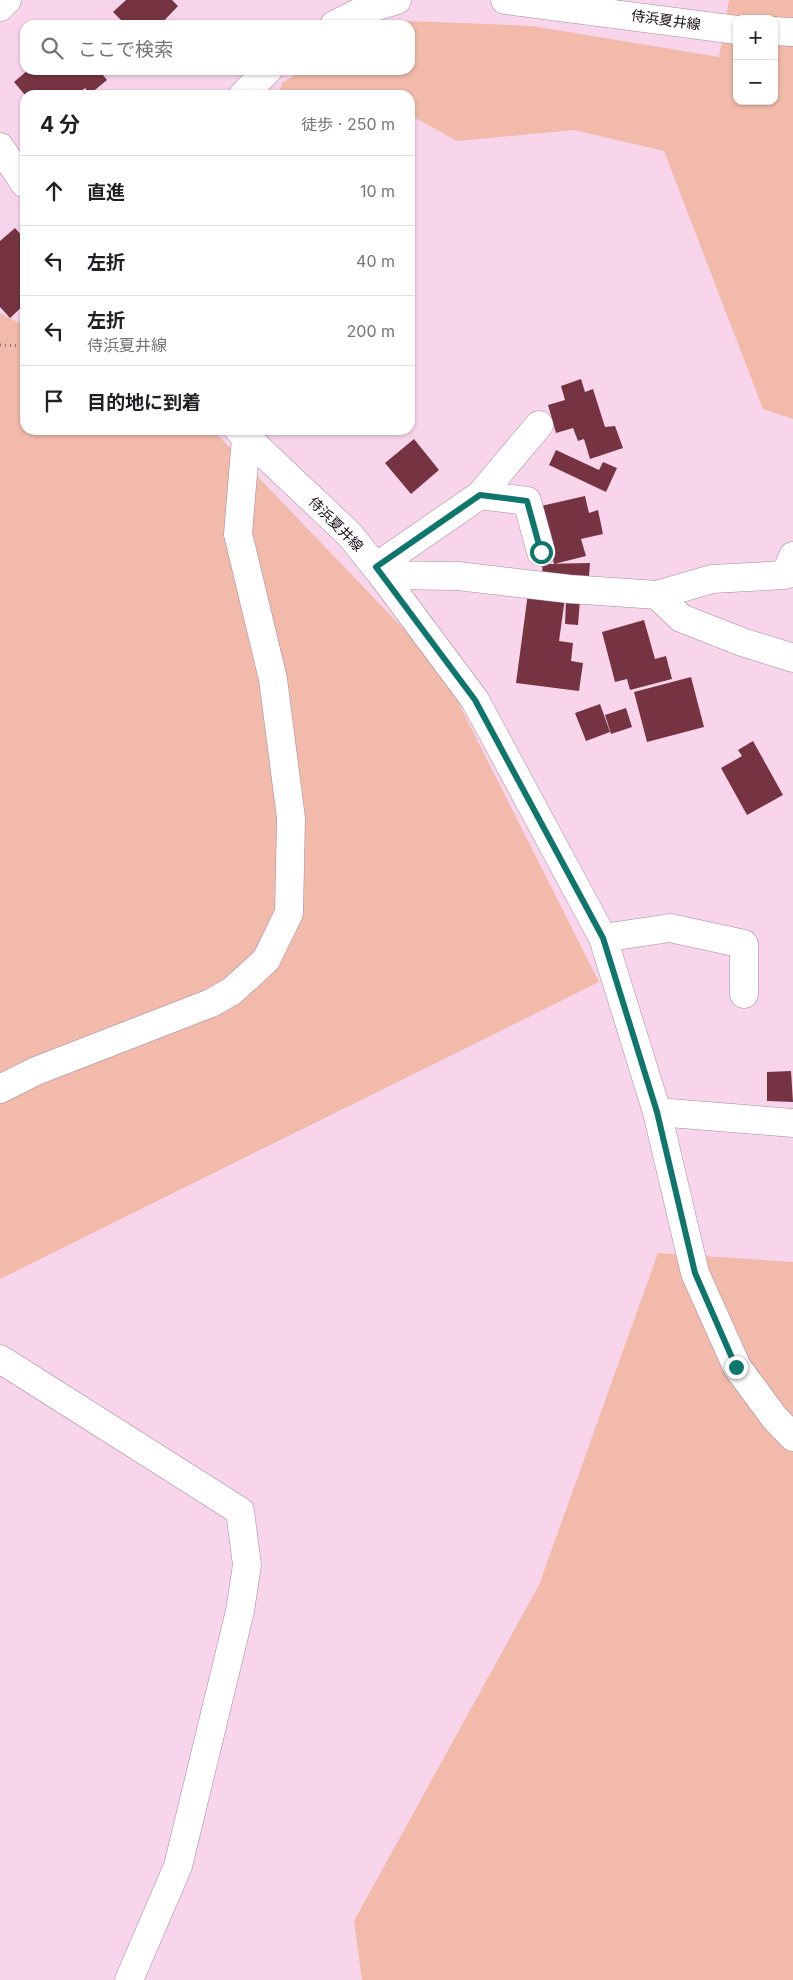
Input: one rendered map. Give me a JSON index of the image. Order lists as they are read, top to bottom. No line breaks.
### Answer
{"streets":{"street":["侍浜夏井線"]},"page":{"map_buttons":["+","−"],"search":"ここで検索","heading":["4 分","徒歩 · 250 m"],"list":[["直進","10 m"],["左折","40 m"],["左折","侍浜夏井線","200 m"],"目的地に到着"]}}
